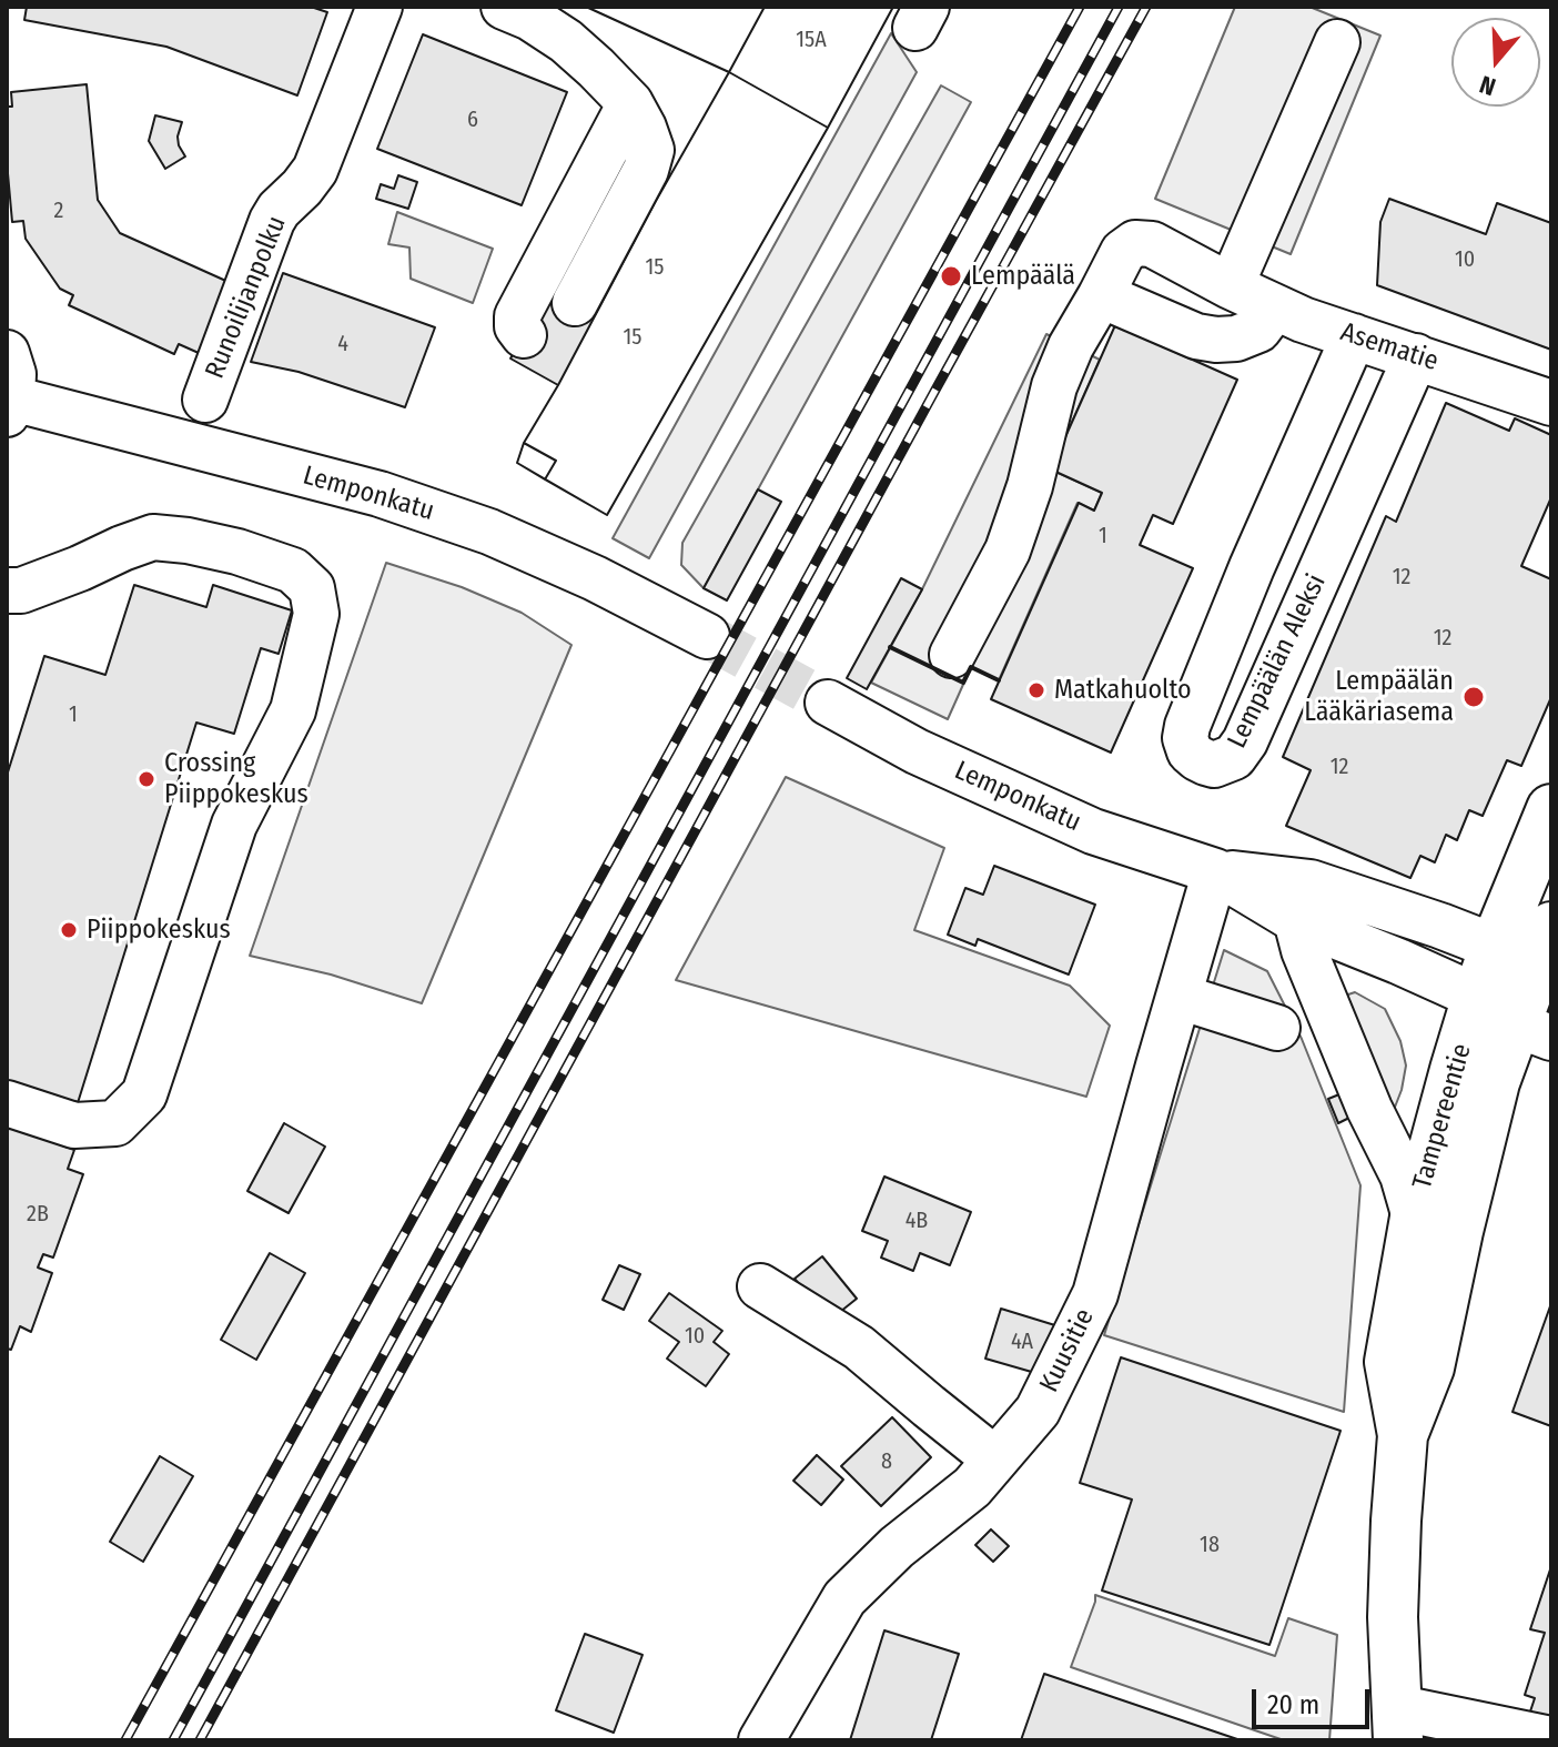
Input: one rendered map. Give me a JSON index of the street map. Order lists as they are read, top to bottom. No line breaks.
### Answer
{"streets":{"main road":["Tampereentie"],"street":["Runoilijanpolku","Asematie","Lemponkatu","Lempäälän Aleksi","Kuusitie"]},"crossings":[["Asematie","Lempäälän Aleksi"],["Lemponkatu","Tampereentie"],["Lemponkatu","Kuusitie"]],"places":["Lempäälä","Matkahuolto","Lempäälän Lääkäriasema","Crossing Piippokeskus","Piippokeskus"],"house_numbers":["15A","6","2","10","15","15","4","1","12","12","1","12","2B","4B","10","4A","8","18"],"scale_bar":"20 m","north":"bottom"}
